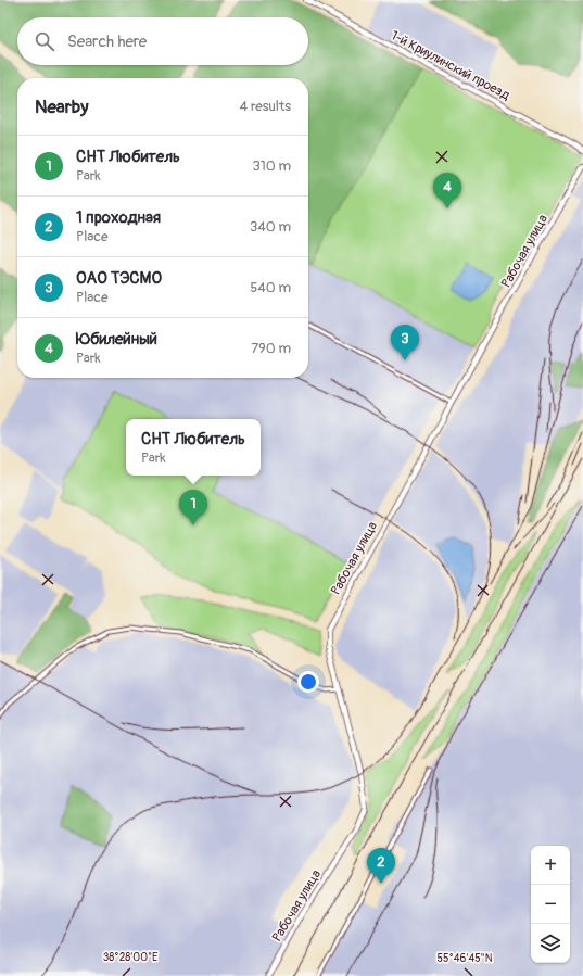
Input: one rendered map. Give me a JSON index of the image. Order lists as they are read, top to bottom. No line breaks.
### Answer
{"streets":{"street":["1-й Криулинский проезд","Рабочая улица"]},"page":{"search":"Search here","heading":["Nearby","4 results"],"list":[{"mark":"1","name":"СНТ Любитель","note":"Park","value":"310 m"},{"mark":"2","name":"1 проходная","note":"Place","value":"340 m"},{"mark":"3","name":"ОАО ТЭСМО","note":"Place","value":"540 m"},{"mark":"4","name":"Юбилейный","note":"Park","value":"790 m"}],"pins":["4","3","1","2"],"popup":["СНТ Любитель","Park"],"map_buttons":["+","−"]},"coordinates":["38°28'00\"E","55°46'45\"N"]}
